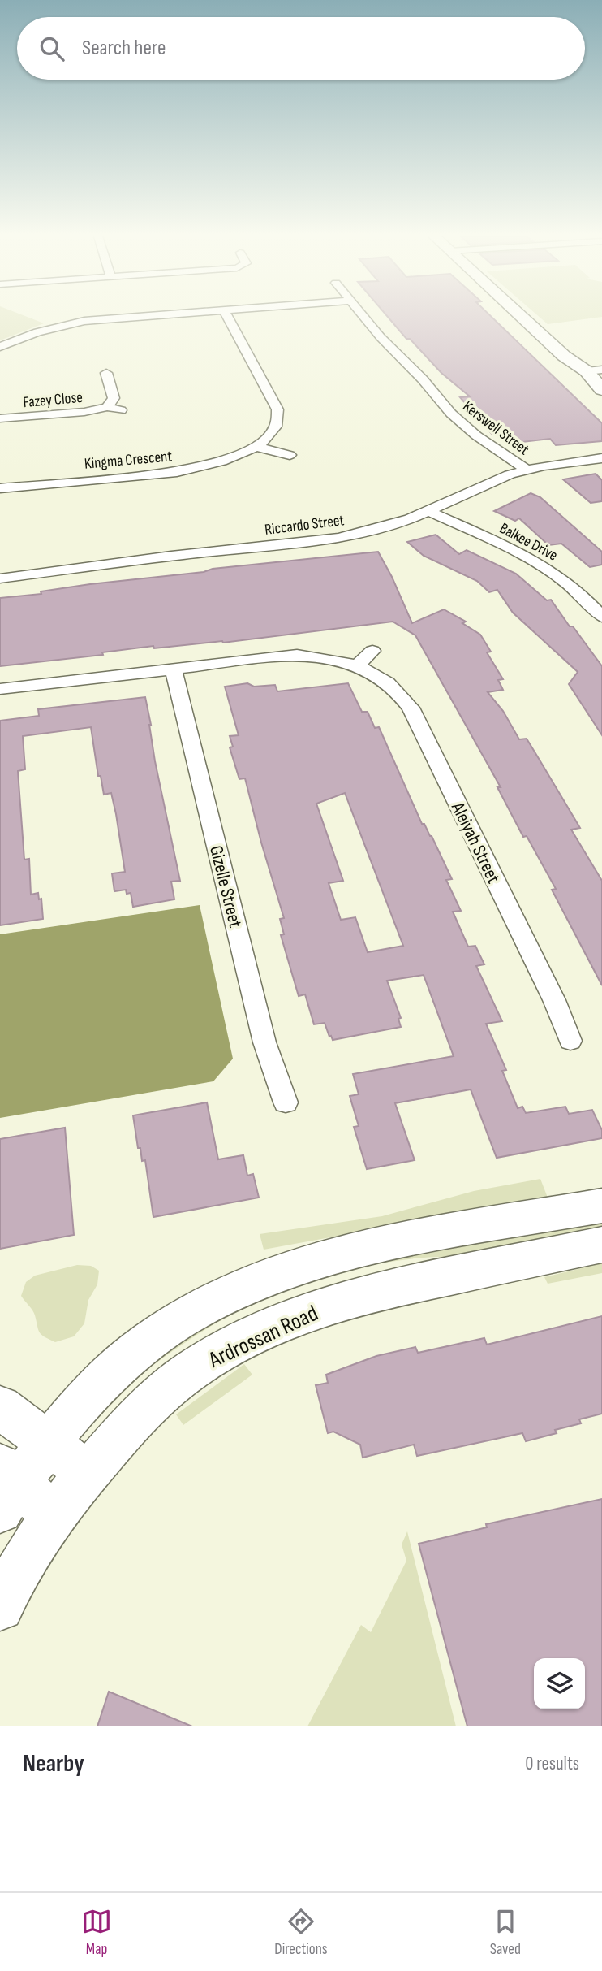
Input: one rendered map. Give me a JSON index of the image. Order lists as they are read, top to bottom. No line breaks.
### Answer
{"streets":{"street":["Fazey Close","Kerswell Street","Kingma Crescent","Riccardo Street","Balkee Drive","Aleiyah Street","Gizelle Street","Ardrossan Road"]},"crossings":[["Kerswell Street","Riccardo Street"],["Riccardo Street","Balkee Drive"],["Aleiyah Street","Gizelle Street"]],"page":{"search":"Search here","heading":["Nearby","0 results"],"nav":["Map","Directions","Saved"]}}
